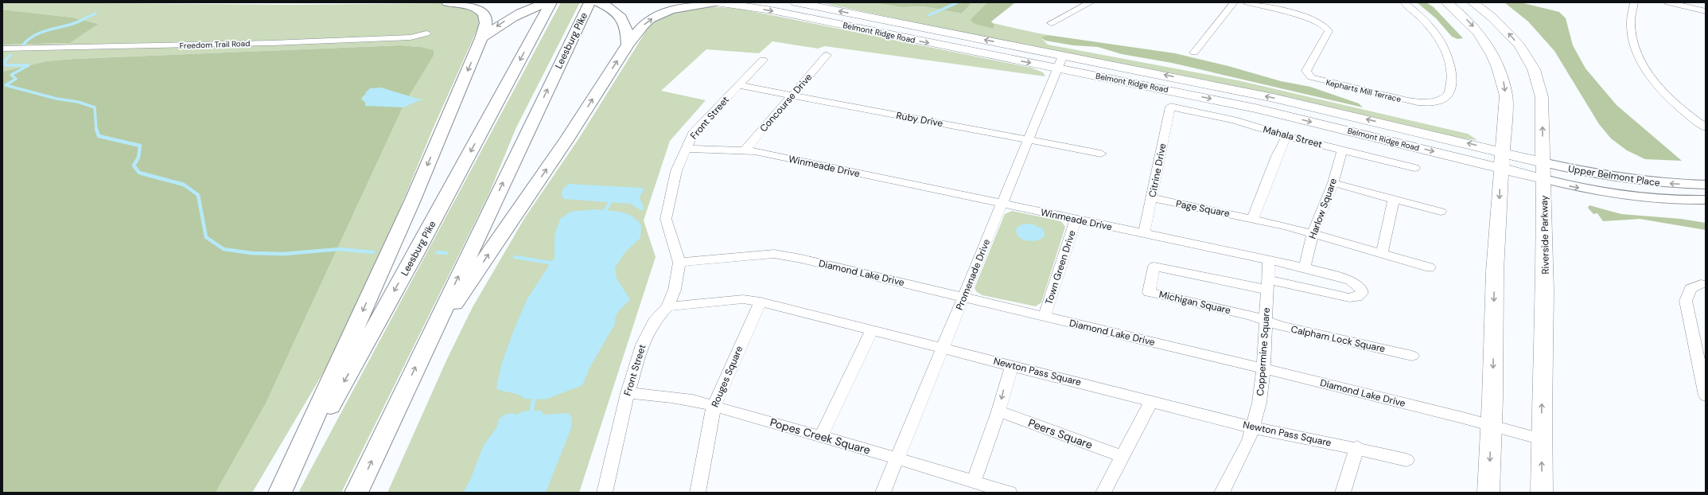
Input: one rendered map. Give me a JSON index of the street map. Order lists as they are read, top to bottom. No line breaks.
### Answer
{"streets":{"highway":["Leesburg Pike"],"main road":["Belmont Ridge Road","Riverside Parkway"],"street":["Freedom Trail Road","Kepharts Mill Terrace","Concourse Drive","Front Street","Ruby Drive","Mahala Street","Winmeade Drive","Citrine Drive","Upper Belmont Place","Page Square","Harlow Square","Town Green Drive","Diamond Lake Drive","Promenade Drive","Michigan Square","Calpham Lock Square","Coppermine Square","Newton Pass Square","Rouges Square","Peers Square","Popes Creek Square"]},"crossings":[["Belmont Ridge Road","Upper Belmont Place"],["Belmont Ridge Road","Riverside Parkway"],["Belmont Ridge Road","Promenade Drive"],["Concourse Drive","Ruby Drive"],["Concourse Drive","Winmeade Drive"],["Front Street","Ruby Drive"],["Front Street","Winmeade Drive"],["Front Street","Diamond Lake Drive"],["Front Street","Newton Pass Square"],["Front Street","Popes Creek Square"],["Ruby Drive","Promenade Drive"],["Mahala Street","Citrine Drive"],["Mahala Street","Harlow Square"],["Winmeade Drive","Citrine Drive"],["Winmeade Drive","Harlow Square"],["Winmeade Drive","Town Green Drive"],["Winmeade Drive","Promenade Drive"],["Winmeade Drive","Michigan Square"],["Winmeade Drive","Coppermine Square"],["Citrine Drive","Page Square"],["Upper Belmont Place","Riverside Parkway"],["Page Square","Harlow Square"],["Riverside Parkway","Diamond Lake Drive"],["Town Green Drive","Diamond Lake Drive"],["Diamond Lake Drive","Promenade Drive"],["Diamond Lake Drive","Coppermine Square"],["Promenade Drive","Newton Pass Square"],["Promenade Drive","Popes Creek Square"],["Michigan Square","Calpham Lock Square"],["Michigan Square","Coppermine Square"],["Calpham Lock Square","Coppermine Square"],["Coppermine Square","Newton Pass Square"],["Newton Pass Square","Rouges Square"],["Rouges Square","Popes Creek Square"]]}
